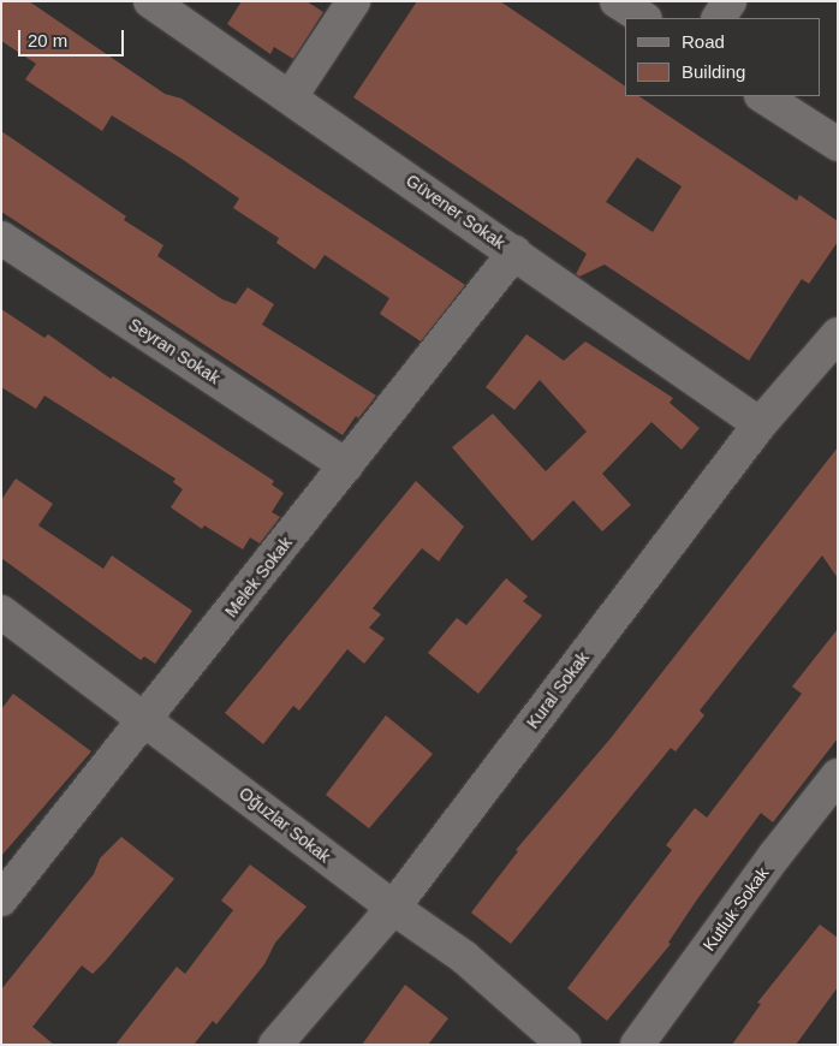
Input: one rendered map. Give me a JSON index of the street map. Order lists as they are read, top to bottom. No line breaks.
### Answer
{"streets":{"street":["Güvener Sokak","Seyran Sokak","Melek Sokak","Kural Sokak","Oğuzlar Sokak","Kutluk Sokak"]},"crossings":[["Güvener Sokak","Melek Sokak"],["Güvener Sokak","Kural Sokak"],["Seyran Sokak","Melek Sokak"],["Melek Sokak","Oğuzlar Sokak"],["Kural Sokak","Oğuzlar Sokak"]],"legend":["Road","Building"],"scale_bar":"20 m"}
